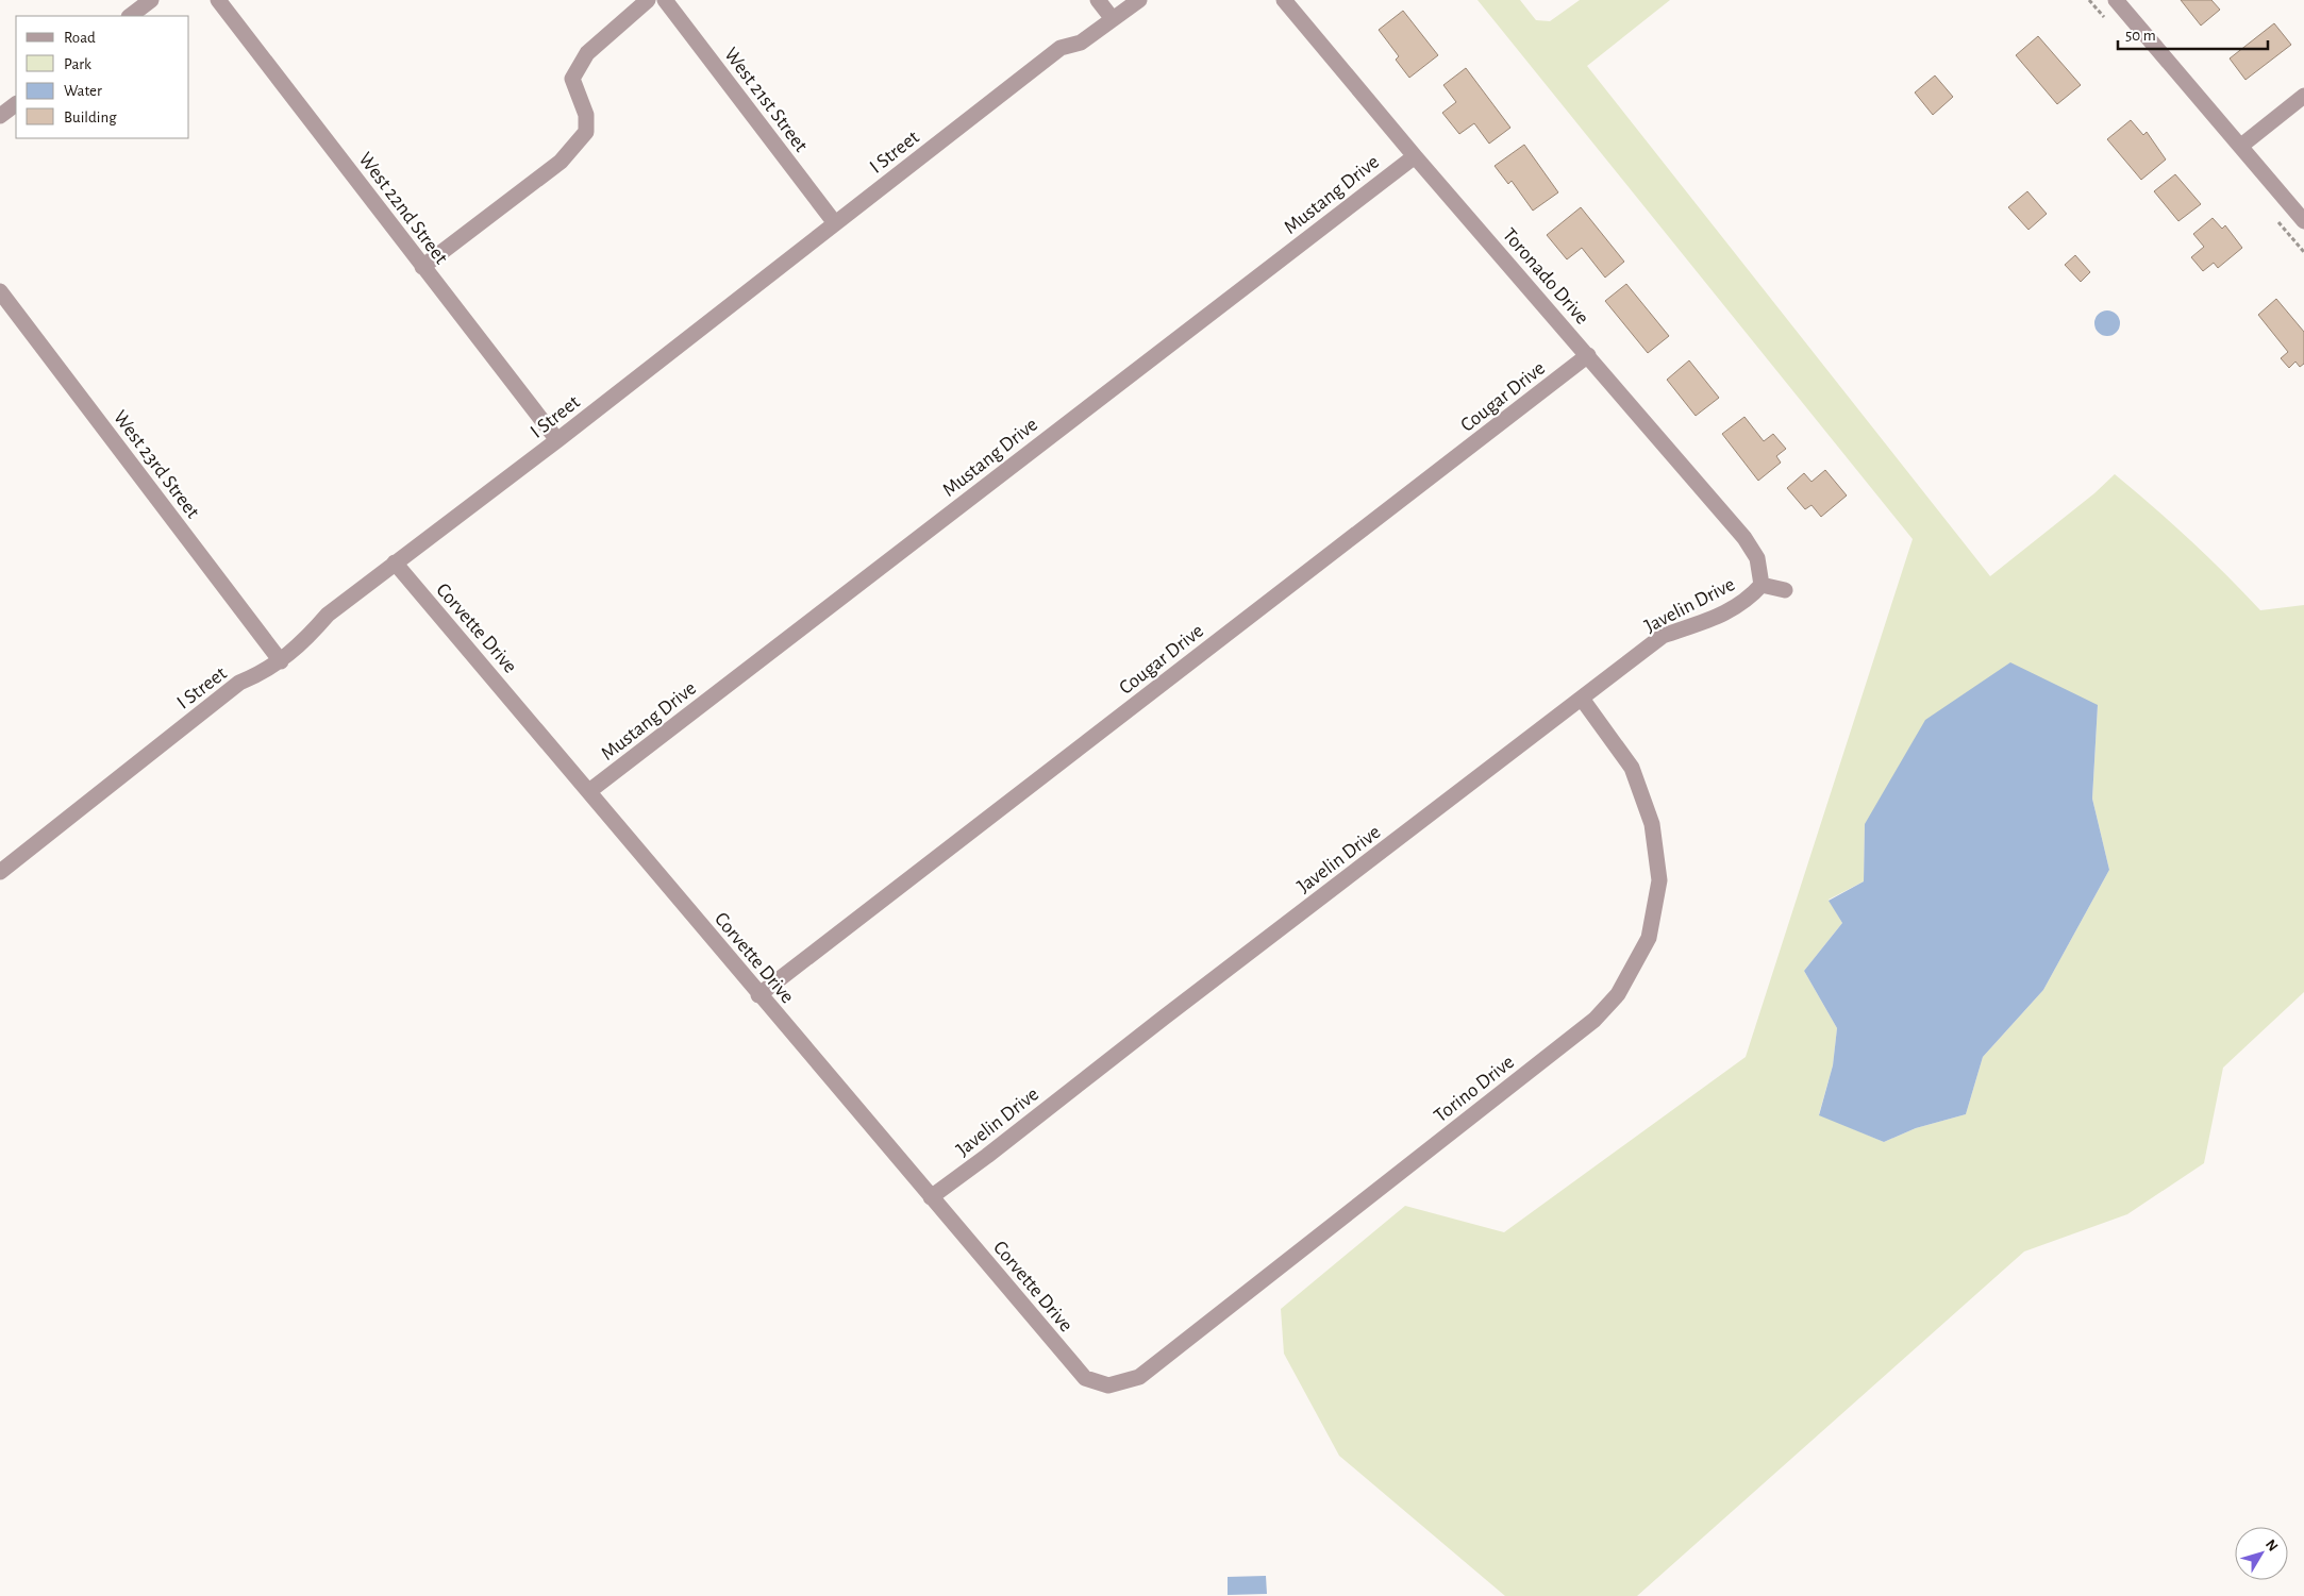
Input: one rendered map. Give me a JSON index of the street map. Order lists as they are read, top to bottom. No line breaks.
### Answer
{"streets":{"street":["West 21st Street","I Street","Mustang Drive","West 22nd Street","Toronado Drive","Cougar Drive","West 23rd Street","Javelin Drive","Corvette Drive","Torino Drive"]},"crossings":[["West 21st Street","I Street"],["I Street","West 22nd Street"],["I Street","West 23rd Street"],["I Street","Corvette Drive"],["Mustang Drive","Toronado Drive"],["Mustang Drive","Corvette Drive"],["Toronado Drive","Cougar Drive"],["Toronado Drive","Javelin Drive"],["Cougar Drive","Corvette Drive"],["Javelin Drive","Corvette Drive"],["Javelin Drive","Torino Drive"],["Corvette Drive","Torino Drive"]],"legend":["Road","Park","Water","Building"],"scale_bar":"50 m","north":"top right"}
